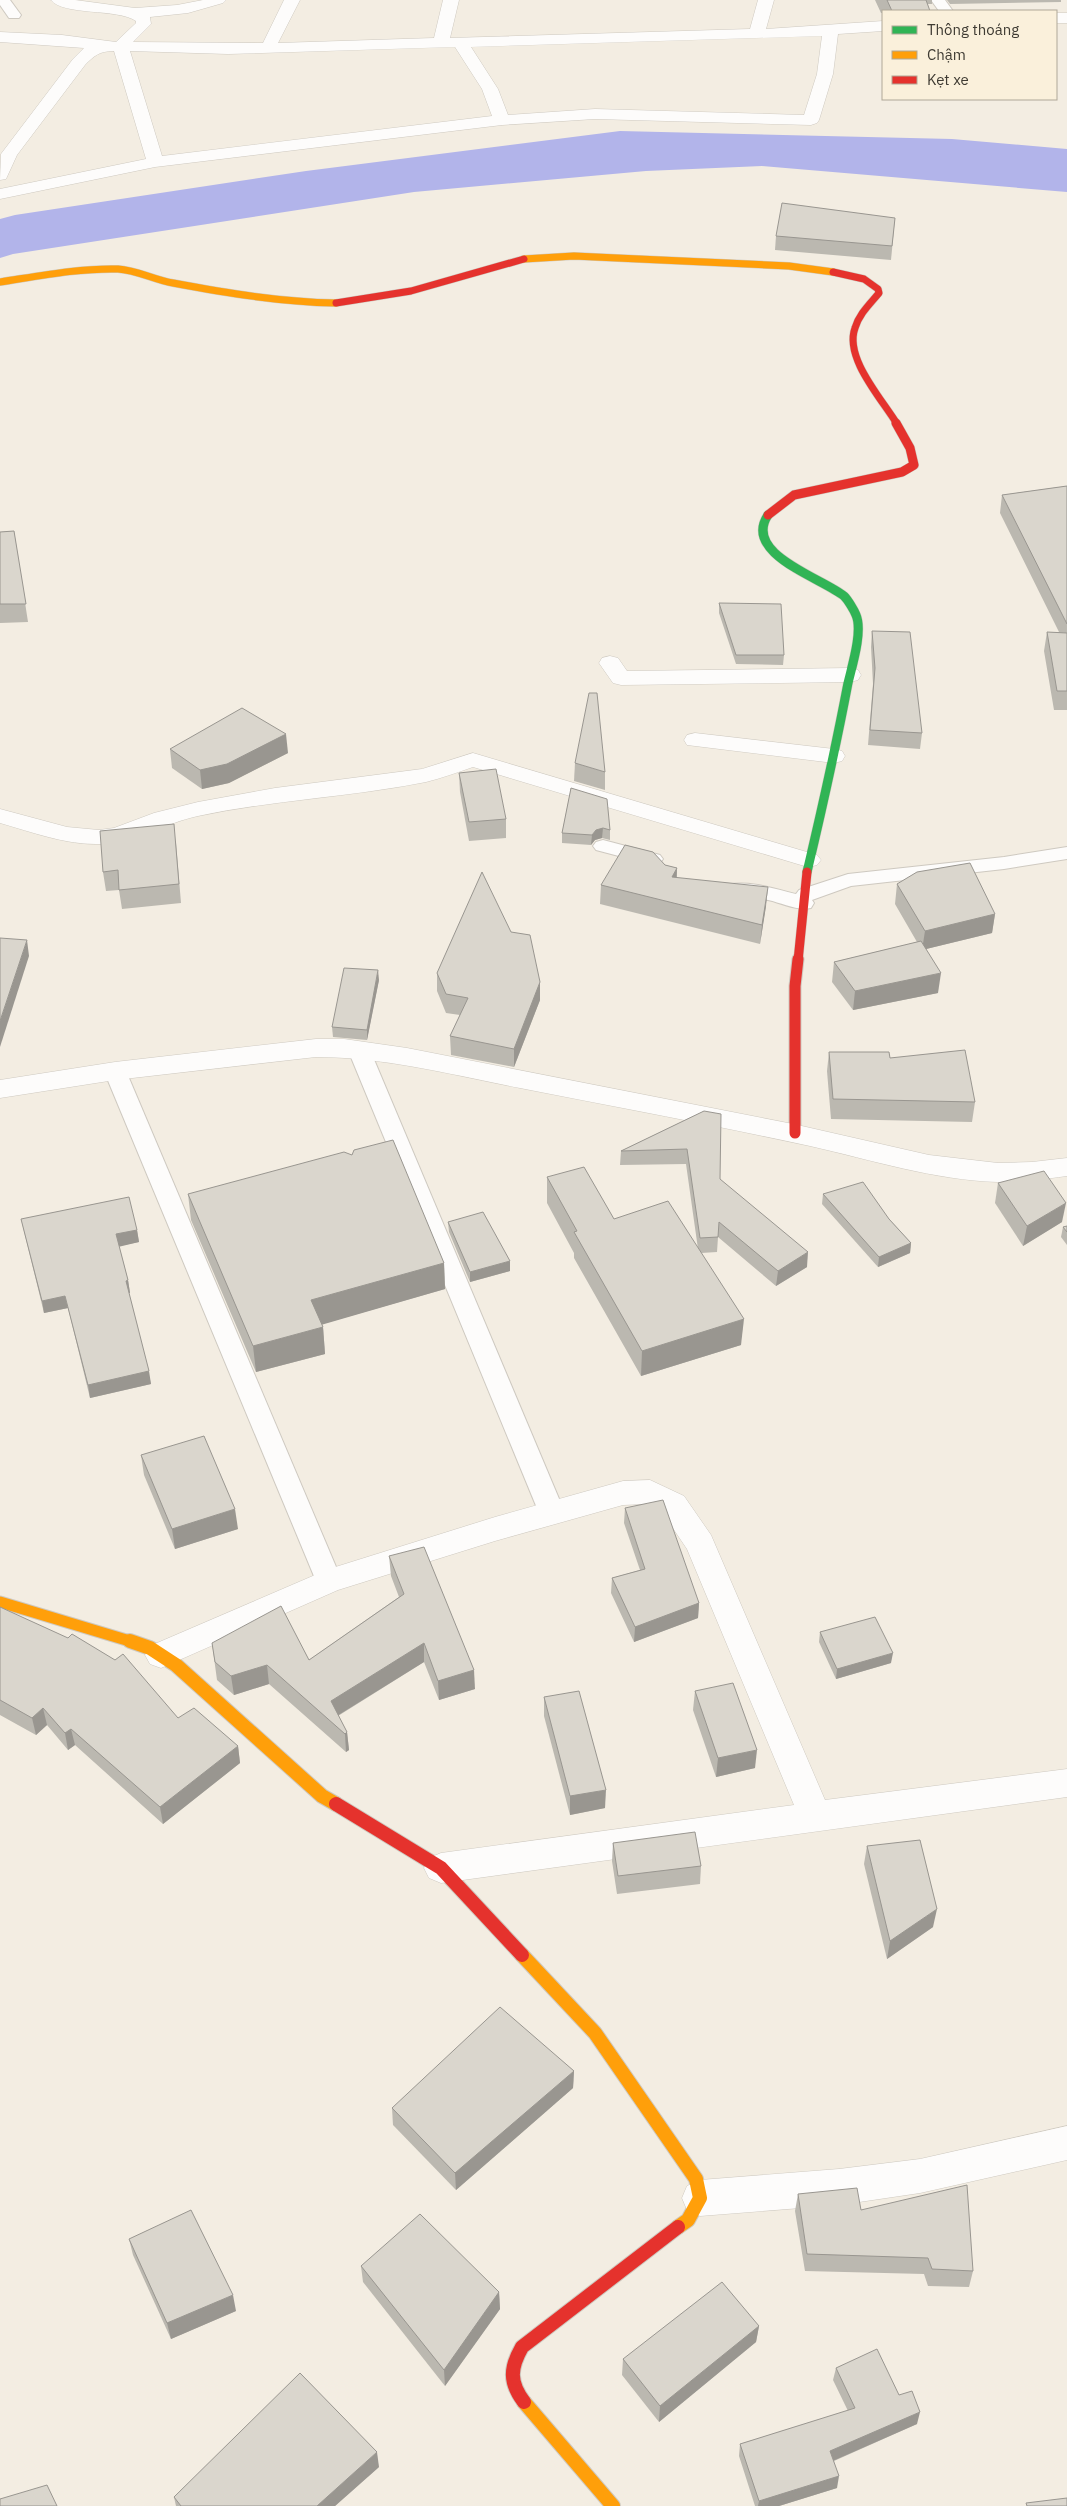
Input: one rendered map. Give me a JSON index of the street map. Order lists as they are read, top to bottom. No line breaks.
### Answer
{"legend":["Thông thoáng","Chậm","Kẹt xe"]}
